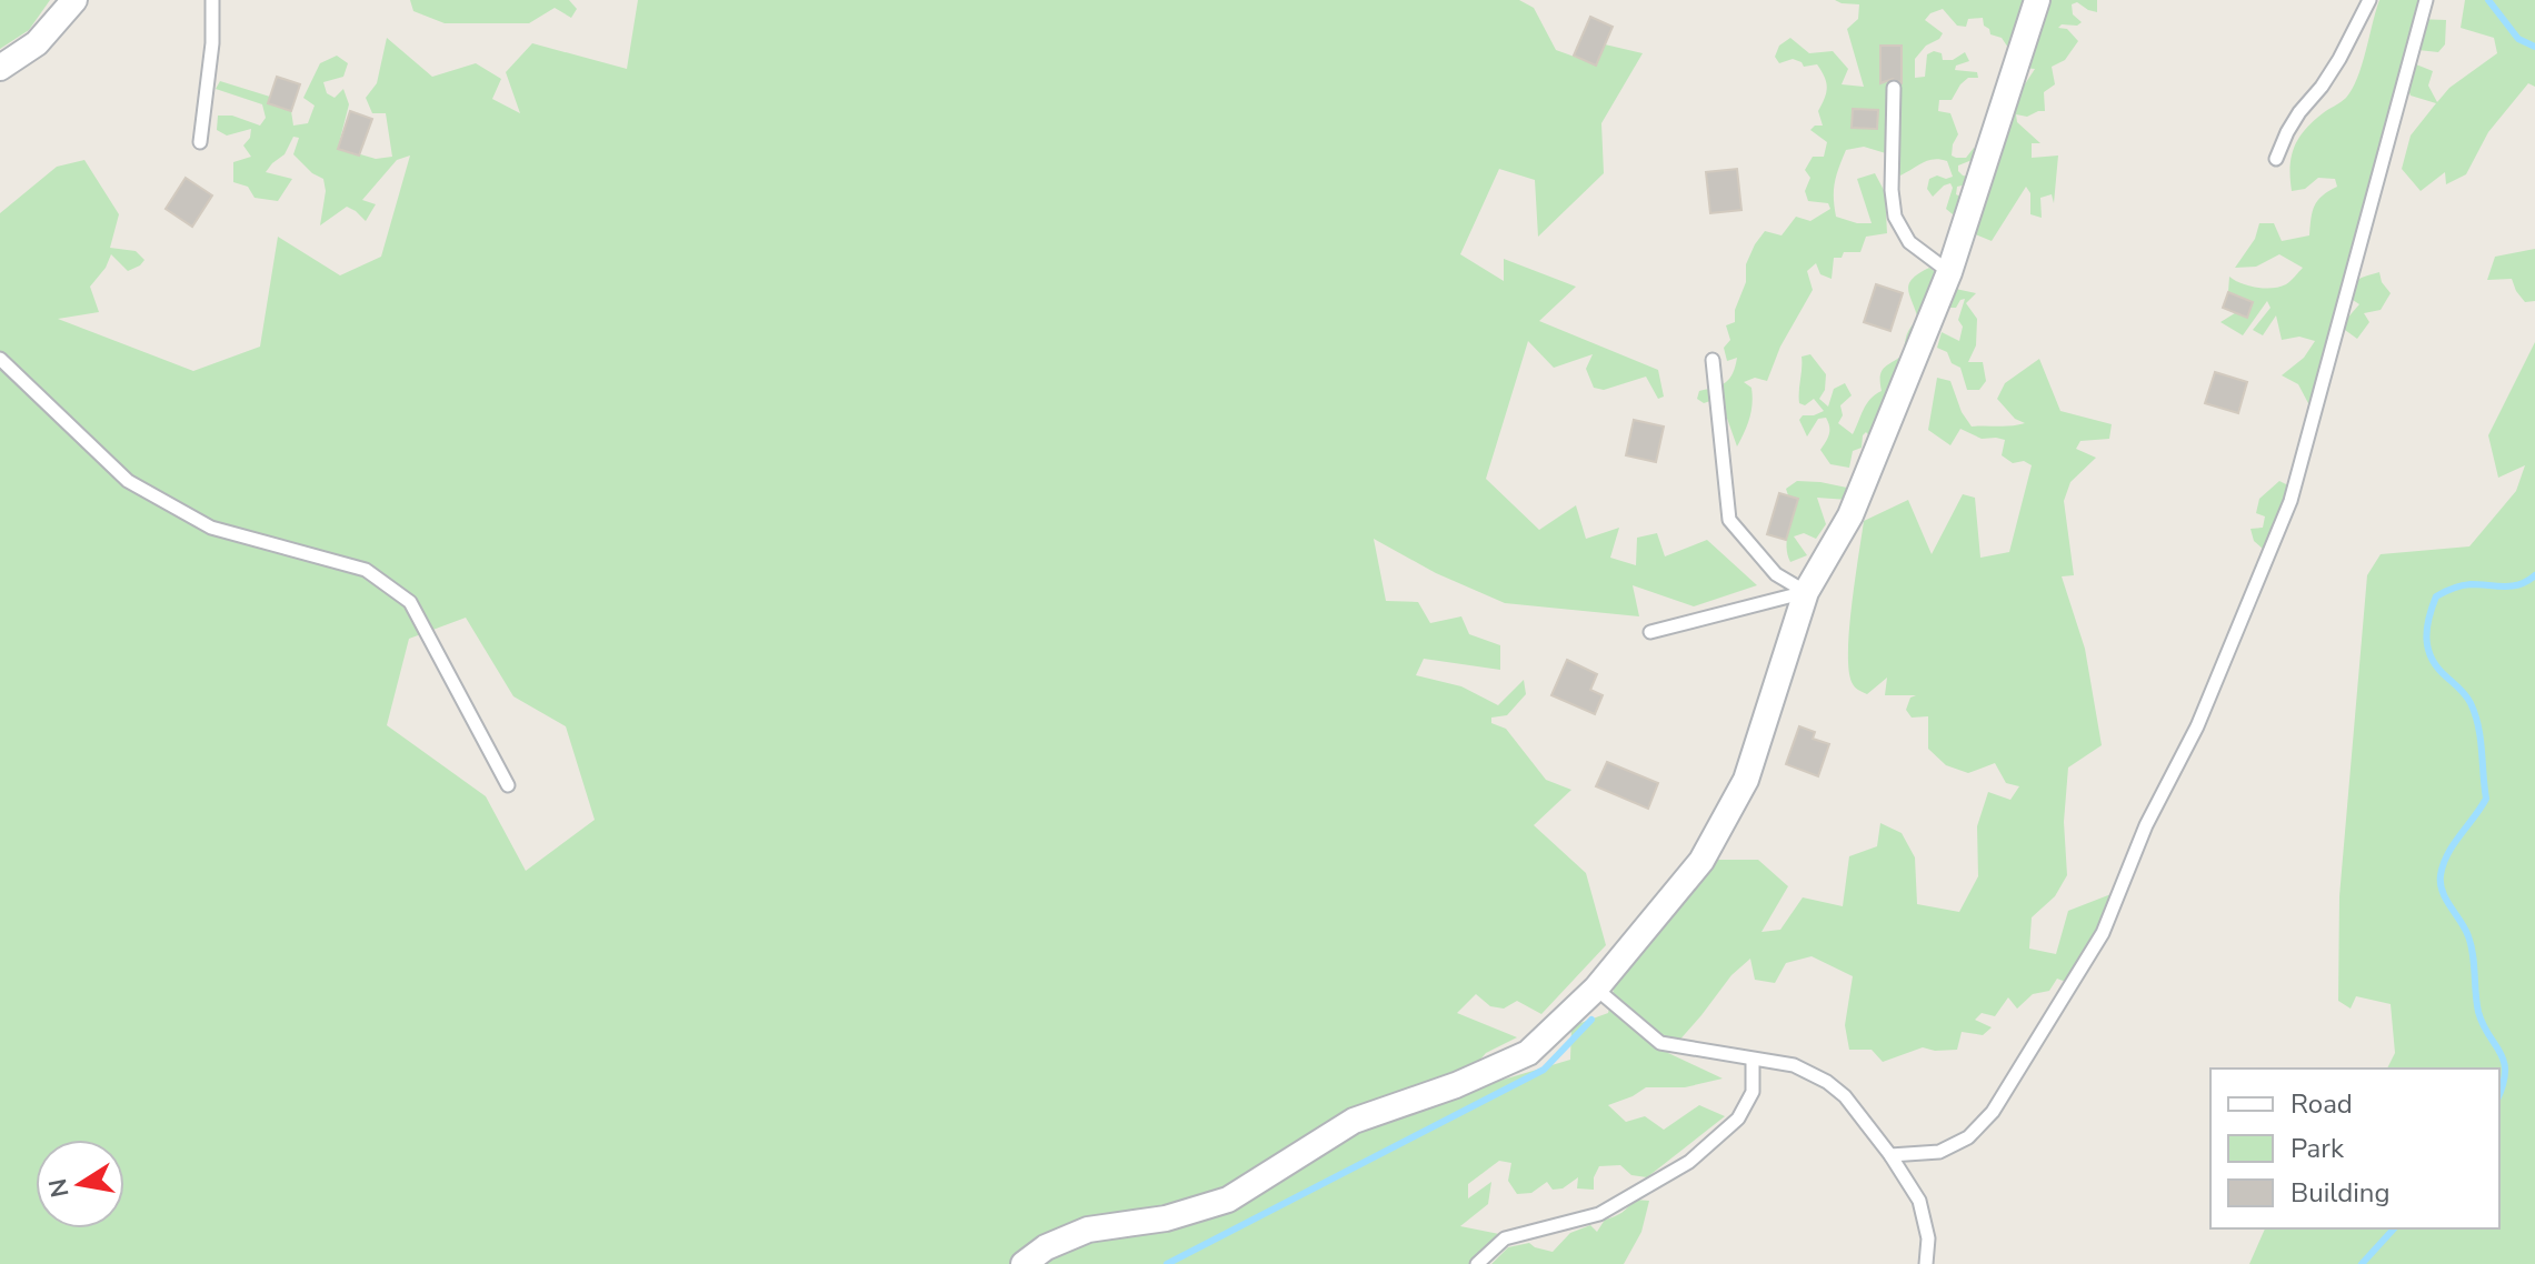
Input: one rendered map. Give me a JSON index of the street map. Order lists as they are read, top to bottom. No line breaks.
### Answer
{"legend":["Road","Park","Building"],"north":"left"}
